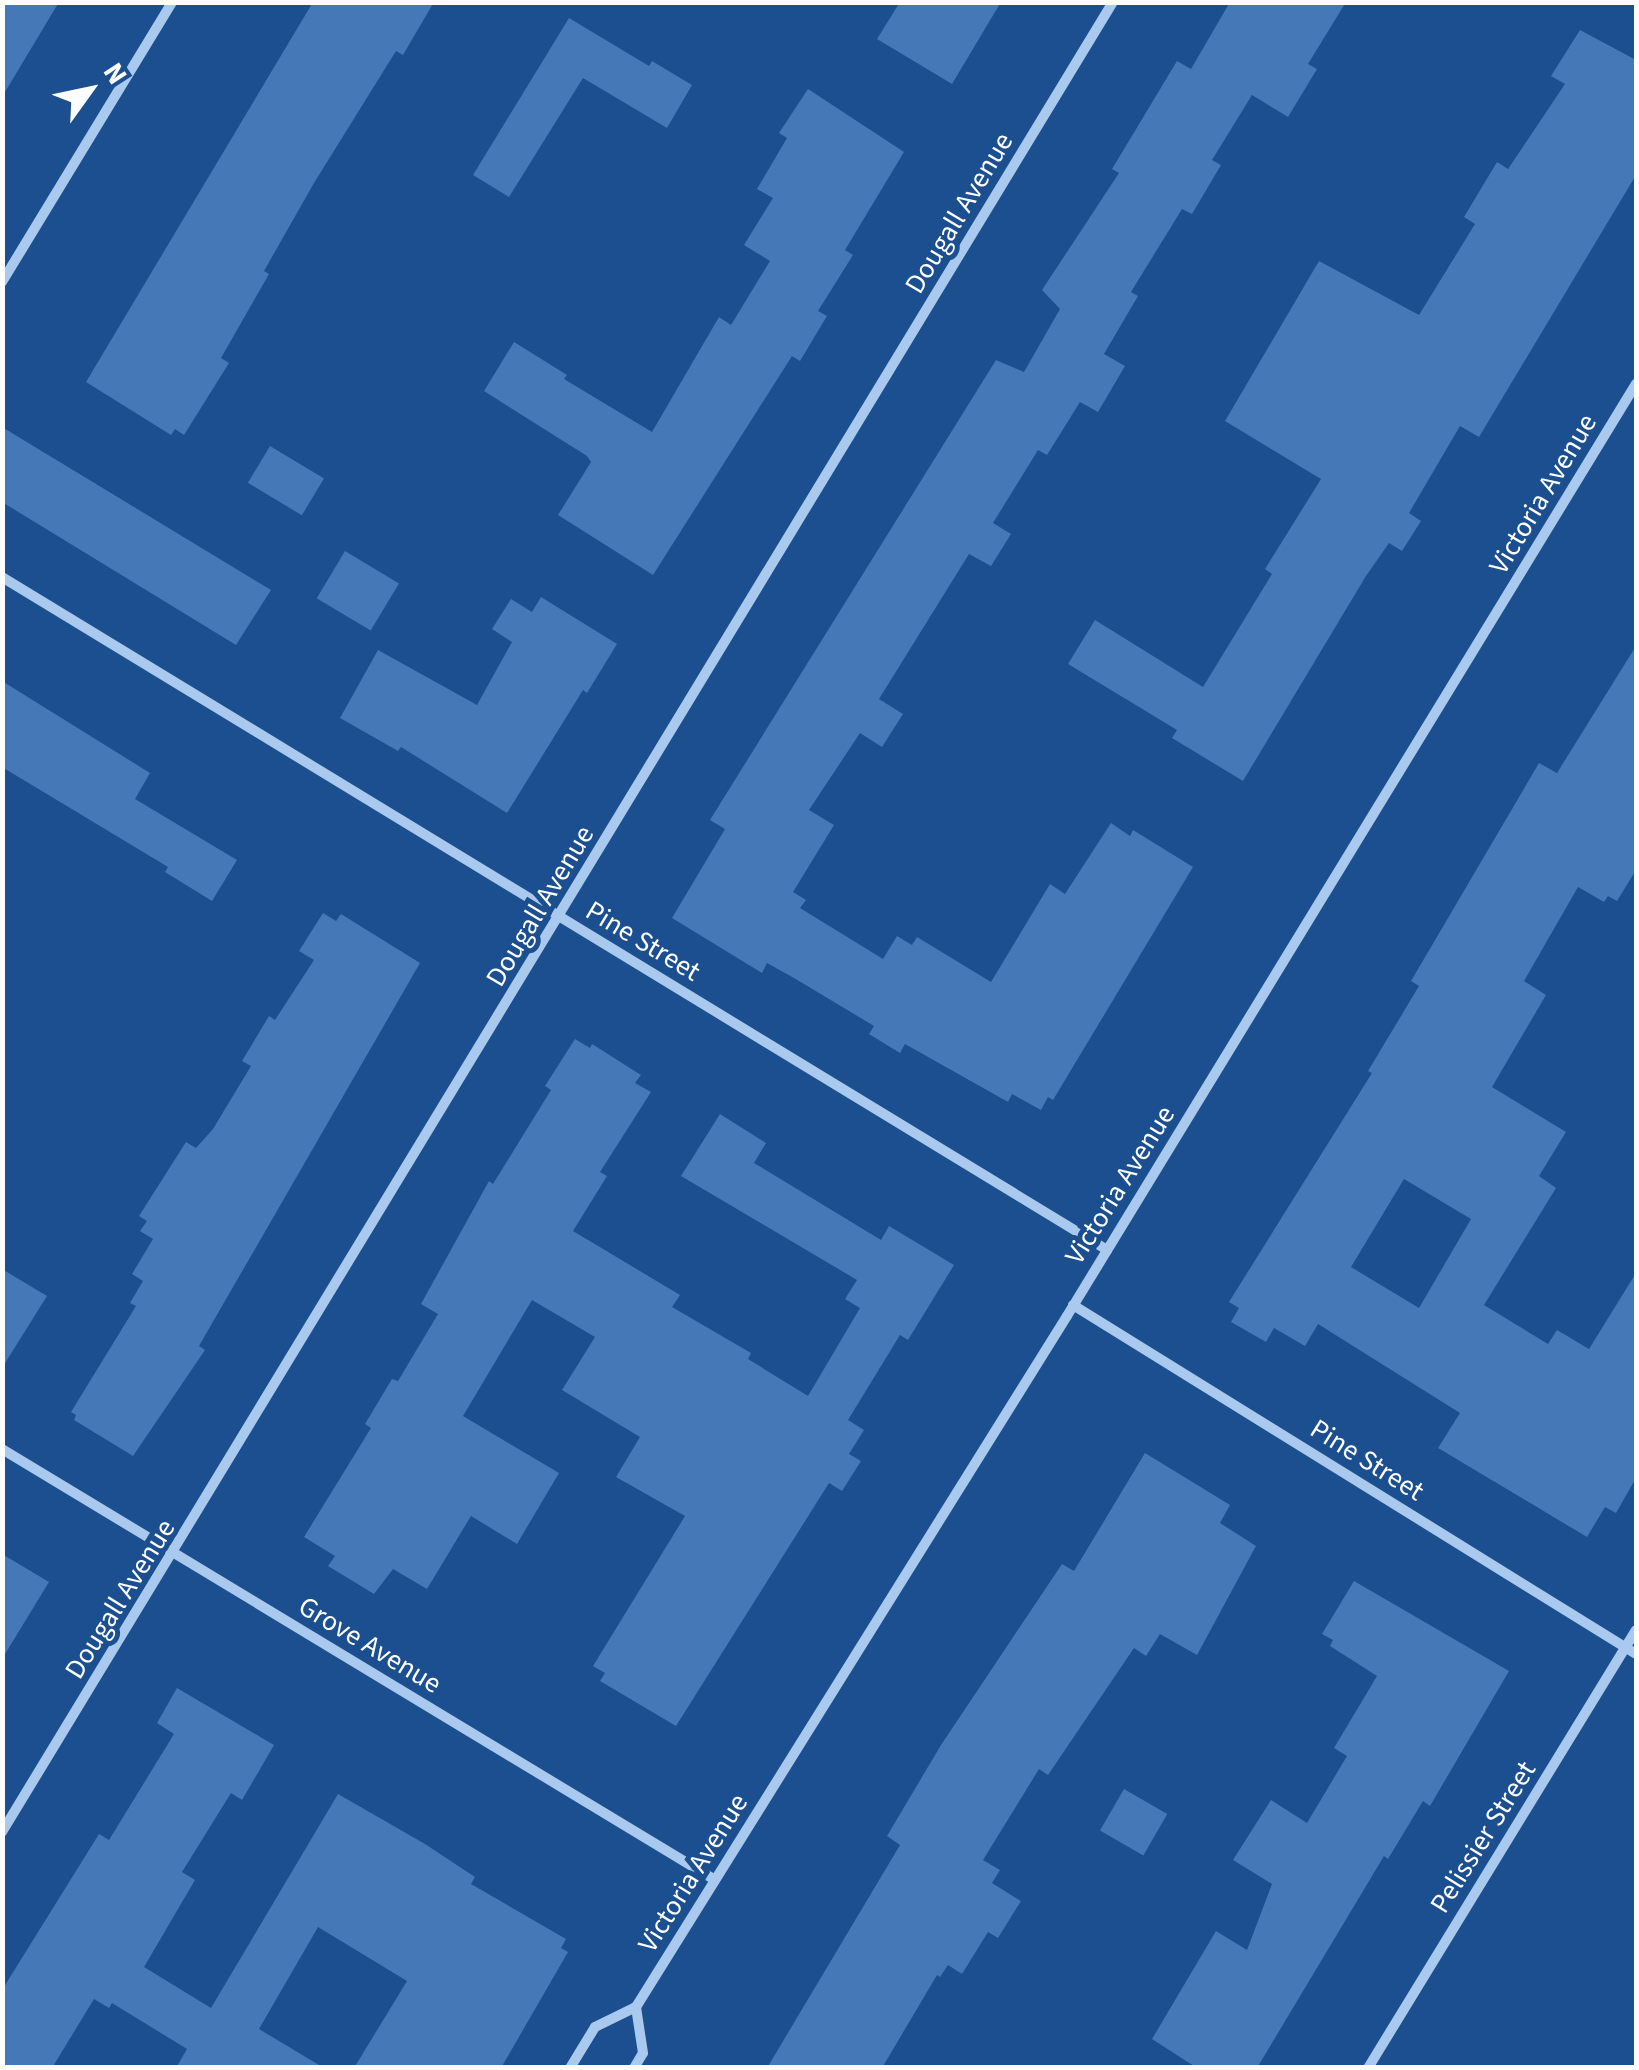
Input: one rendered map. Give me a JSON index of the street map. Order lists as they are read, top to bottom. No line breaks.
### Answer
{"streets":{"street":["Dougall Avenue","Victoria Avenue","Pine Street","Grove Avenue","Pelissier Street"]},"crossings":[["Dougall Avenue","Pine Street"],["Dougall Avenue","Grove Avenue"],["Victoria Avenue","Pine Street"],["Victoria Avenue","Grove Avenue"],["Pine Street","Pelissier Street"]],"north":"top right"}
